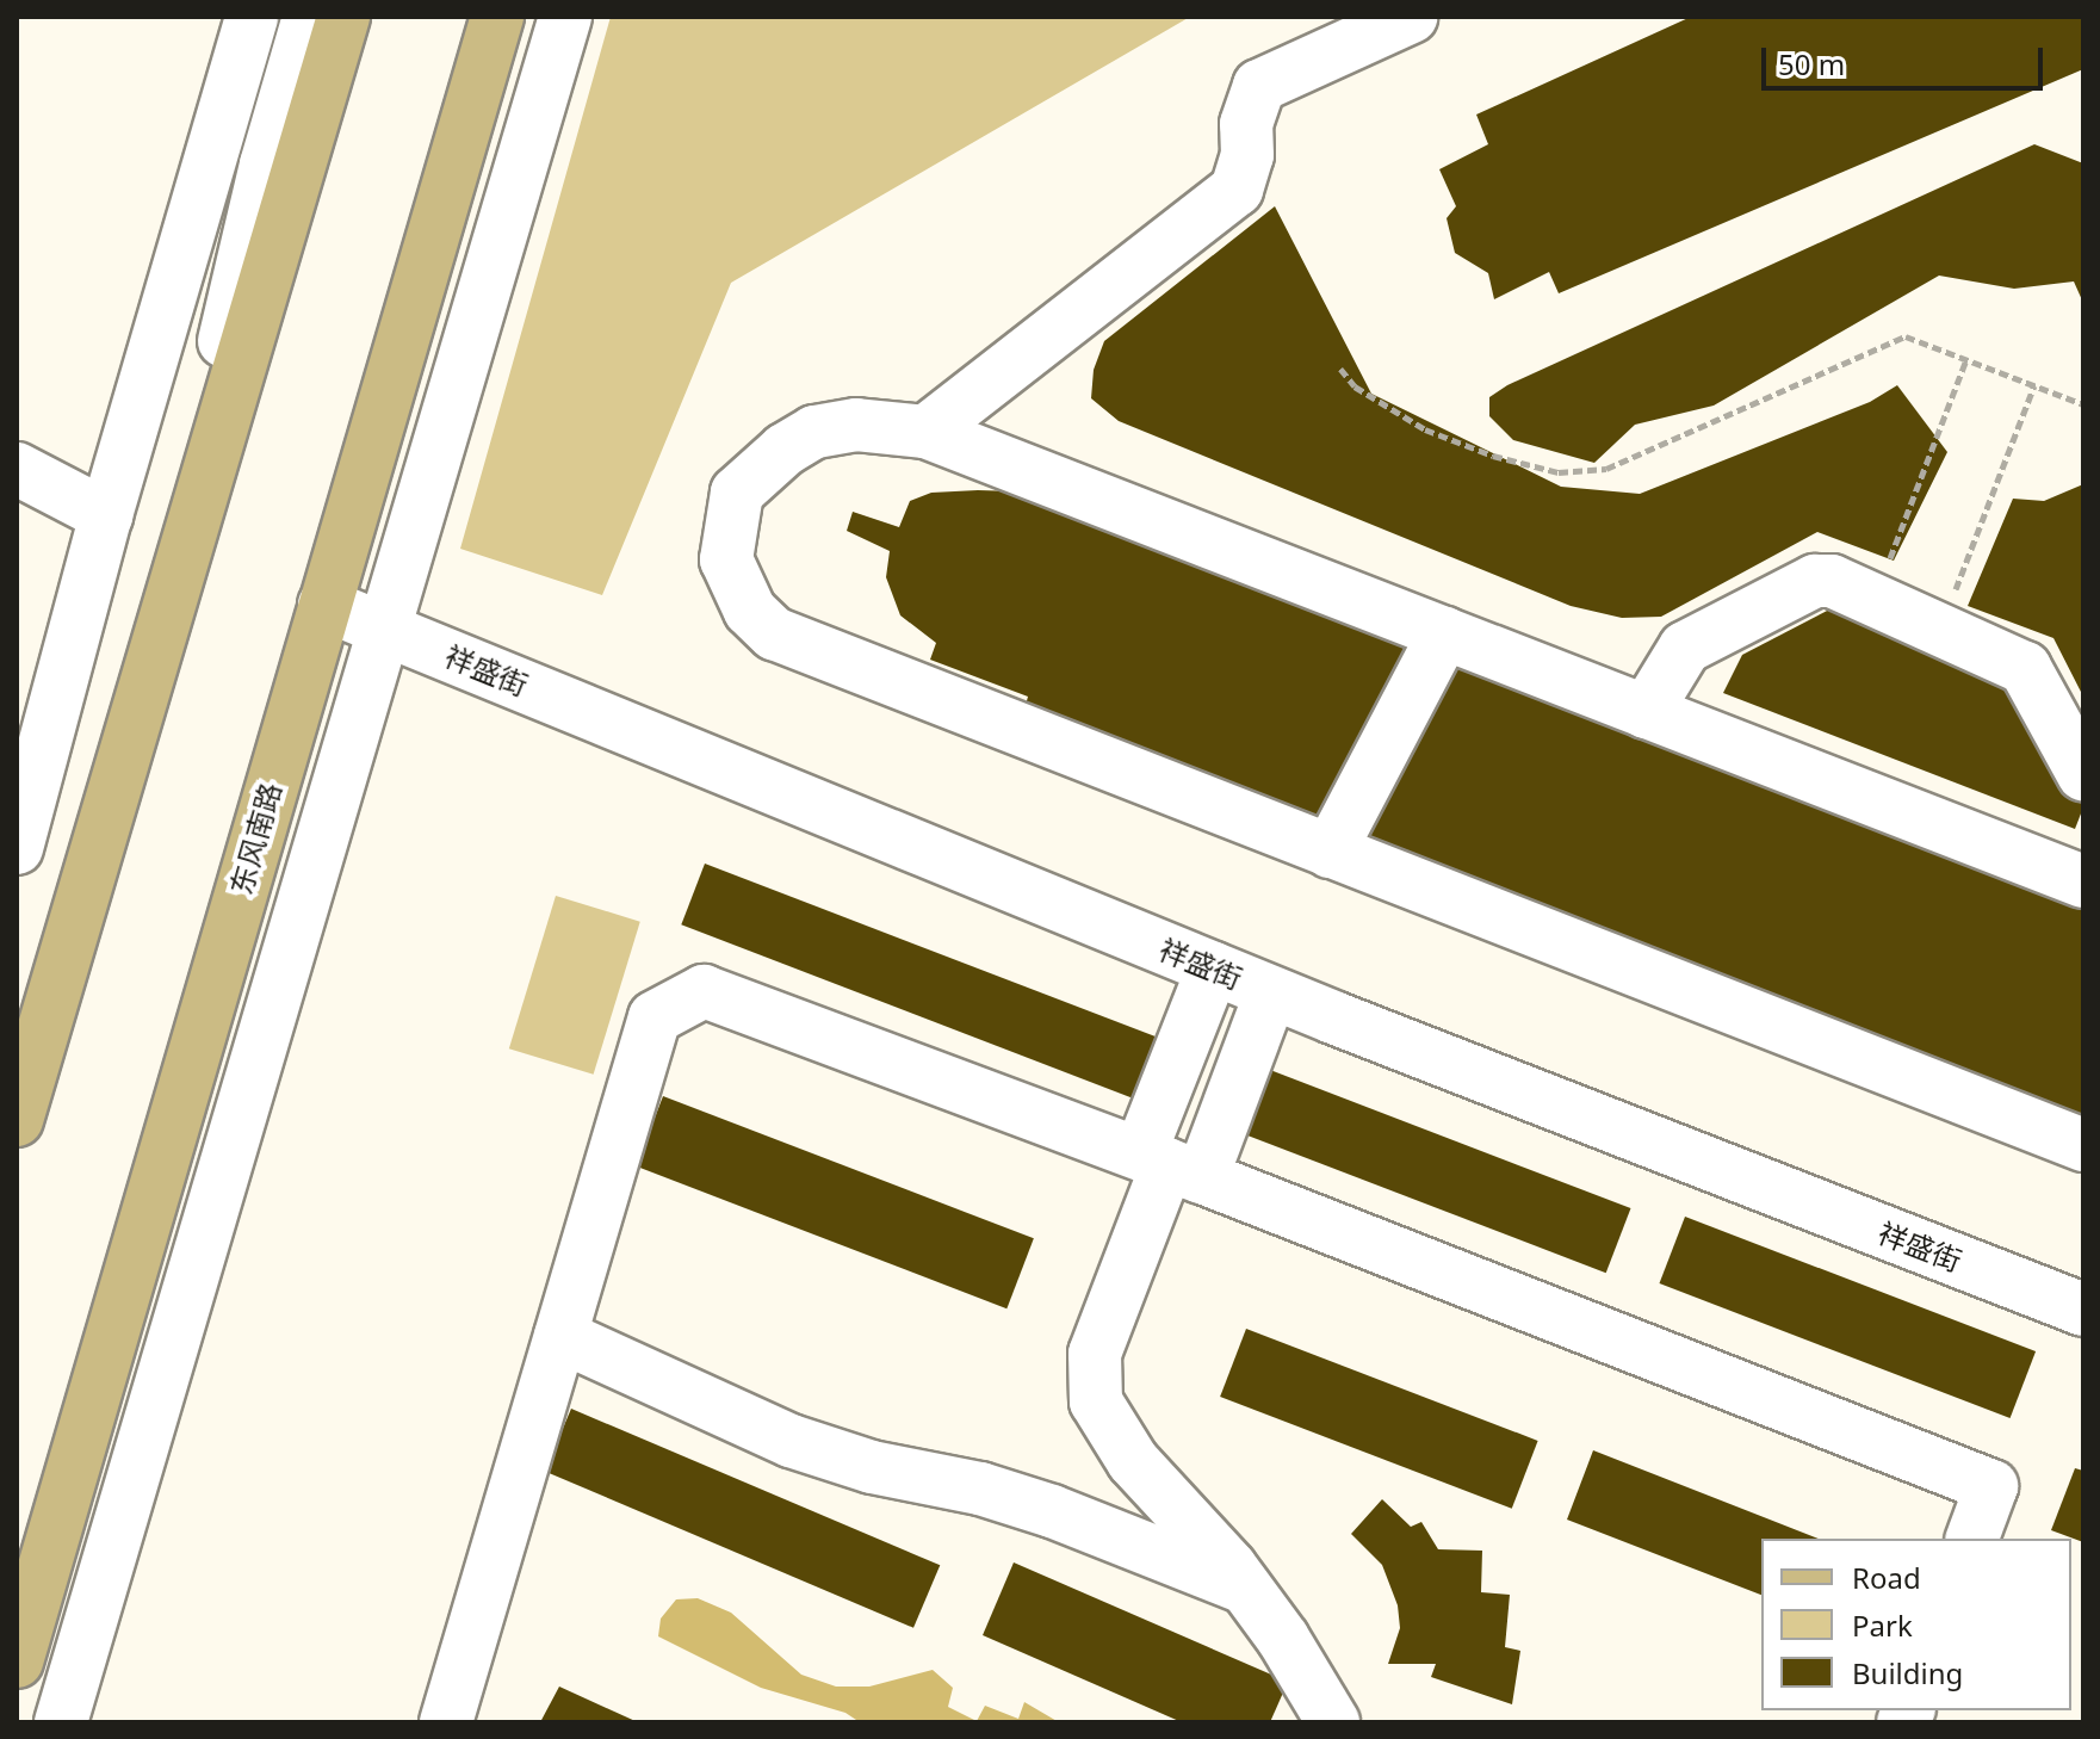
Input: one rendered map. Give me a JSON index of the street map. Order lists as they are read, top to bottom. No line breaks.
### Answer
{"streets":{"main road":["东风南路"],"street":["祥盛街"]},"crossings":[["祥盛街","东风南路"]],"legend":["Road","Park","Building"],"scale_bar":"50 m"}
